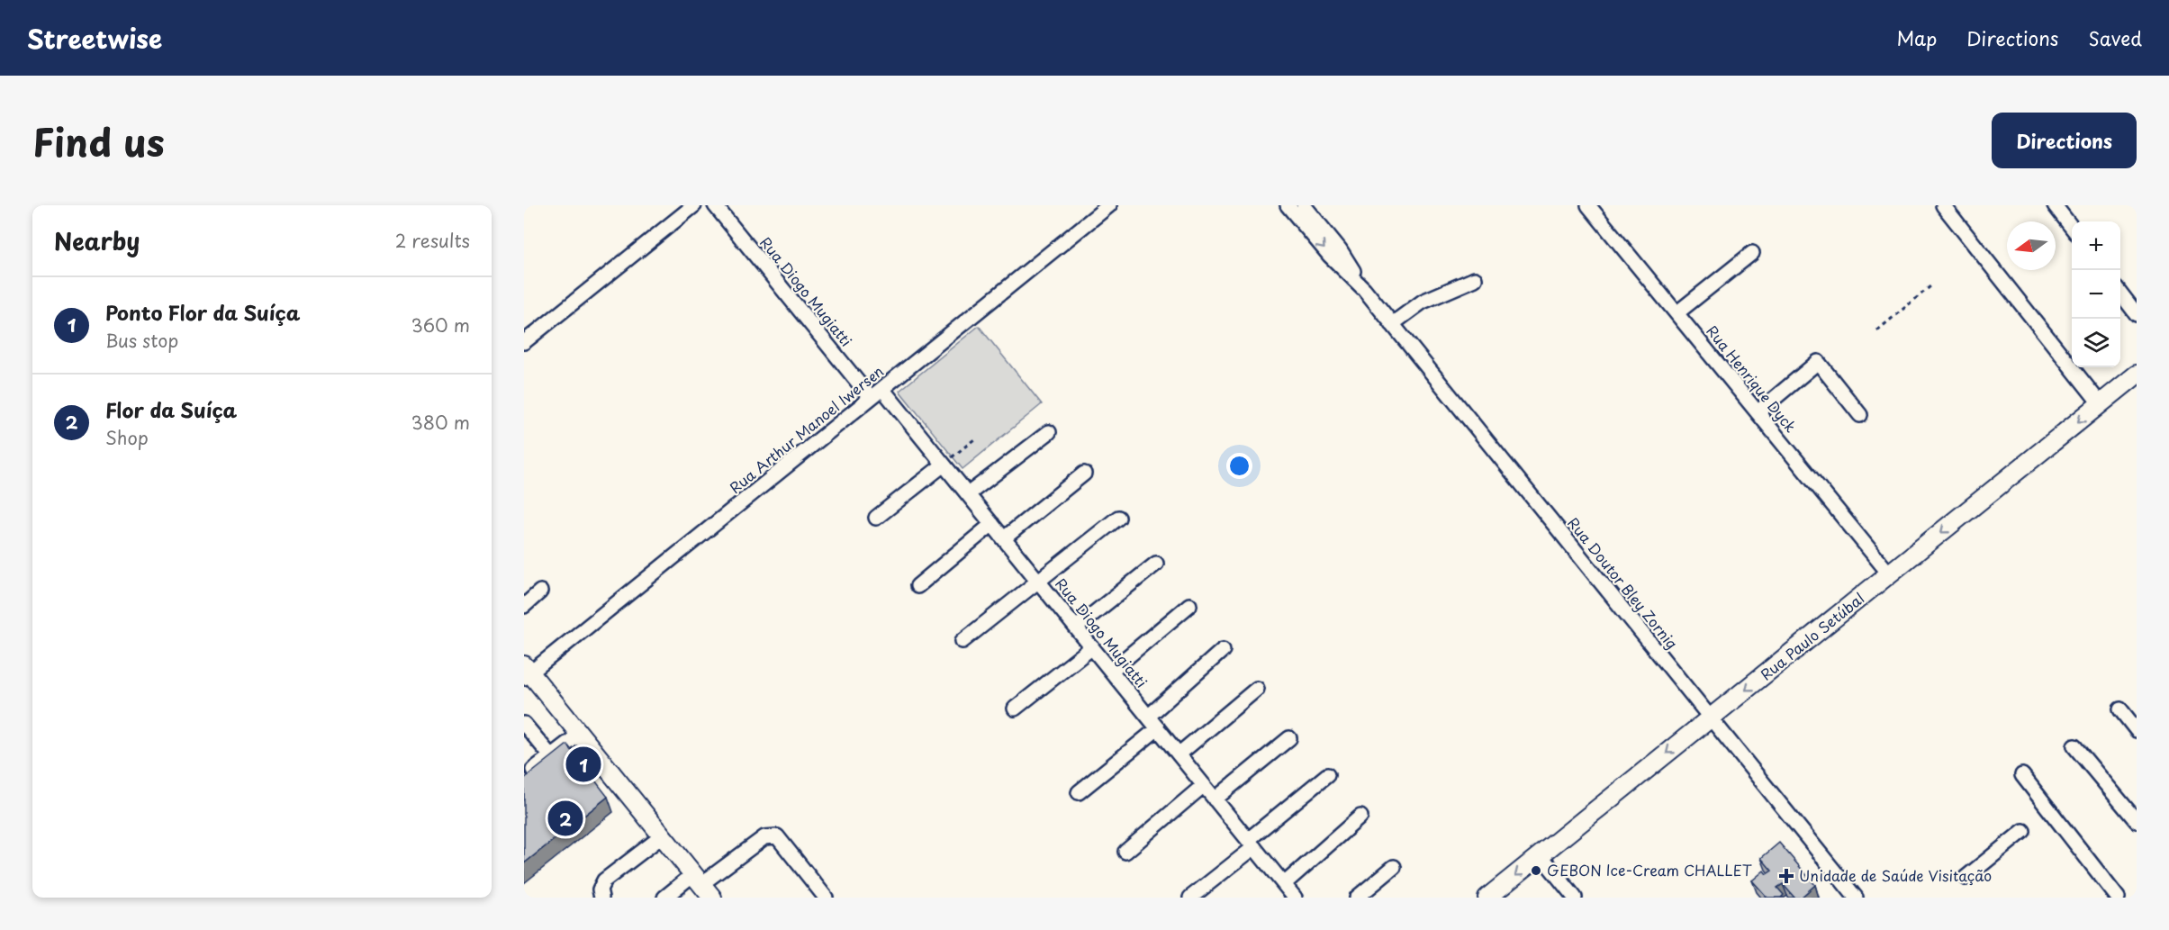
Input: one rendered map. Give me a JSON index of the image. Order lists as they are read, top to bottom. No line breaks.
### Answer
{"streets":{"main road":["Rua Paulo Setúbal"],"street":["Rua Diogo Mugiatti","Rua Henrique Dyck","Rua Arthur Manoel Iwersen","Rua Doutor Bley Zornig"]},"crossings":[["Rua Diogo Mugiatti","Rua Arthur Manoel Iwersen"],["Rua Henrique Dyck","Rua Paulo Setúbal"],["Rua Doutor Bley Zornig","Rua Paulo Setúbal"]],"one_way":["Rua Paulo Setúbal"],"places":{"other":["GEBON Ice-Cream CHALLET"],"health":["Unidade de Saúde Visitação"]},"north":"left","page":{"header":"Streetwise","nav":["Map","Directions","Saved"],"title":"Find us","buttons":"Directions","heading":["Nearby","2 results"],"map_buttons":["+","−"],"list":[{"mark":"1","name":"Ponto Flor da Suíça","note":"Bus stop","value":"360 m"},{"mark":"2","name":"Flor da Suíça","note":"Shop","value":"380 m"}],"pins":["1","2"]}}
